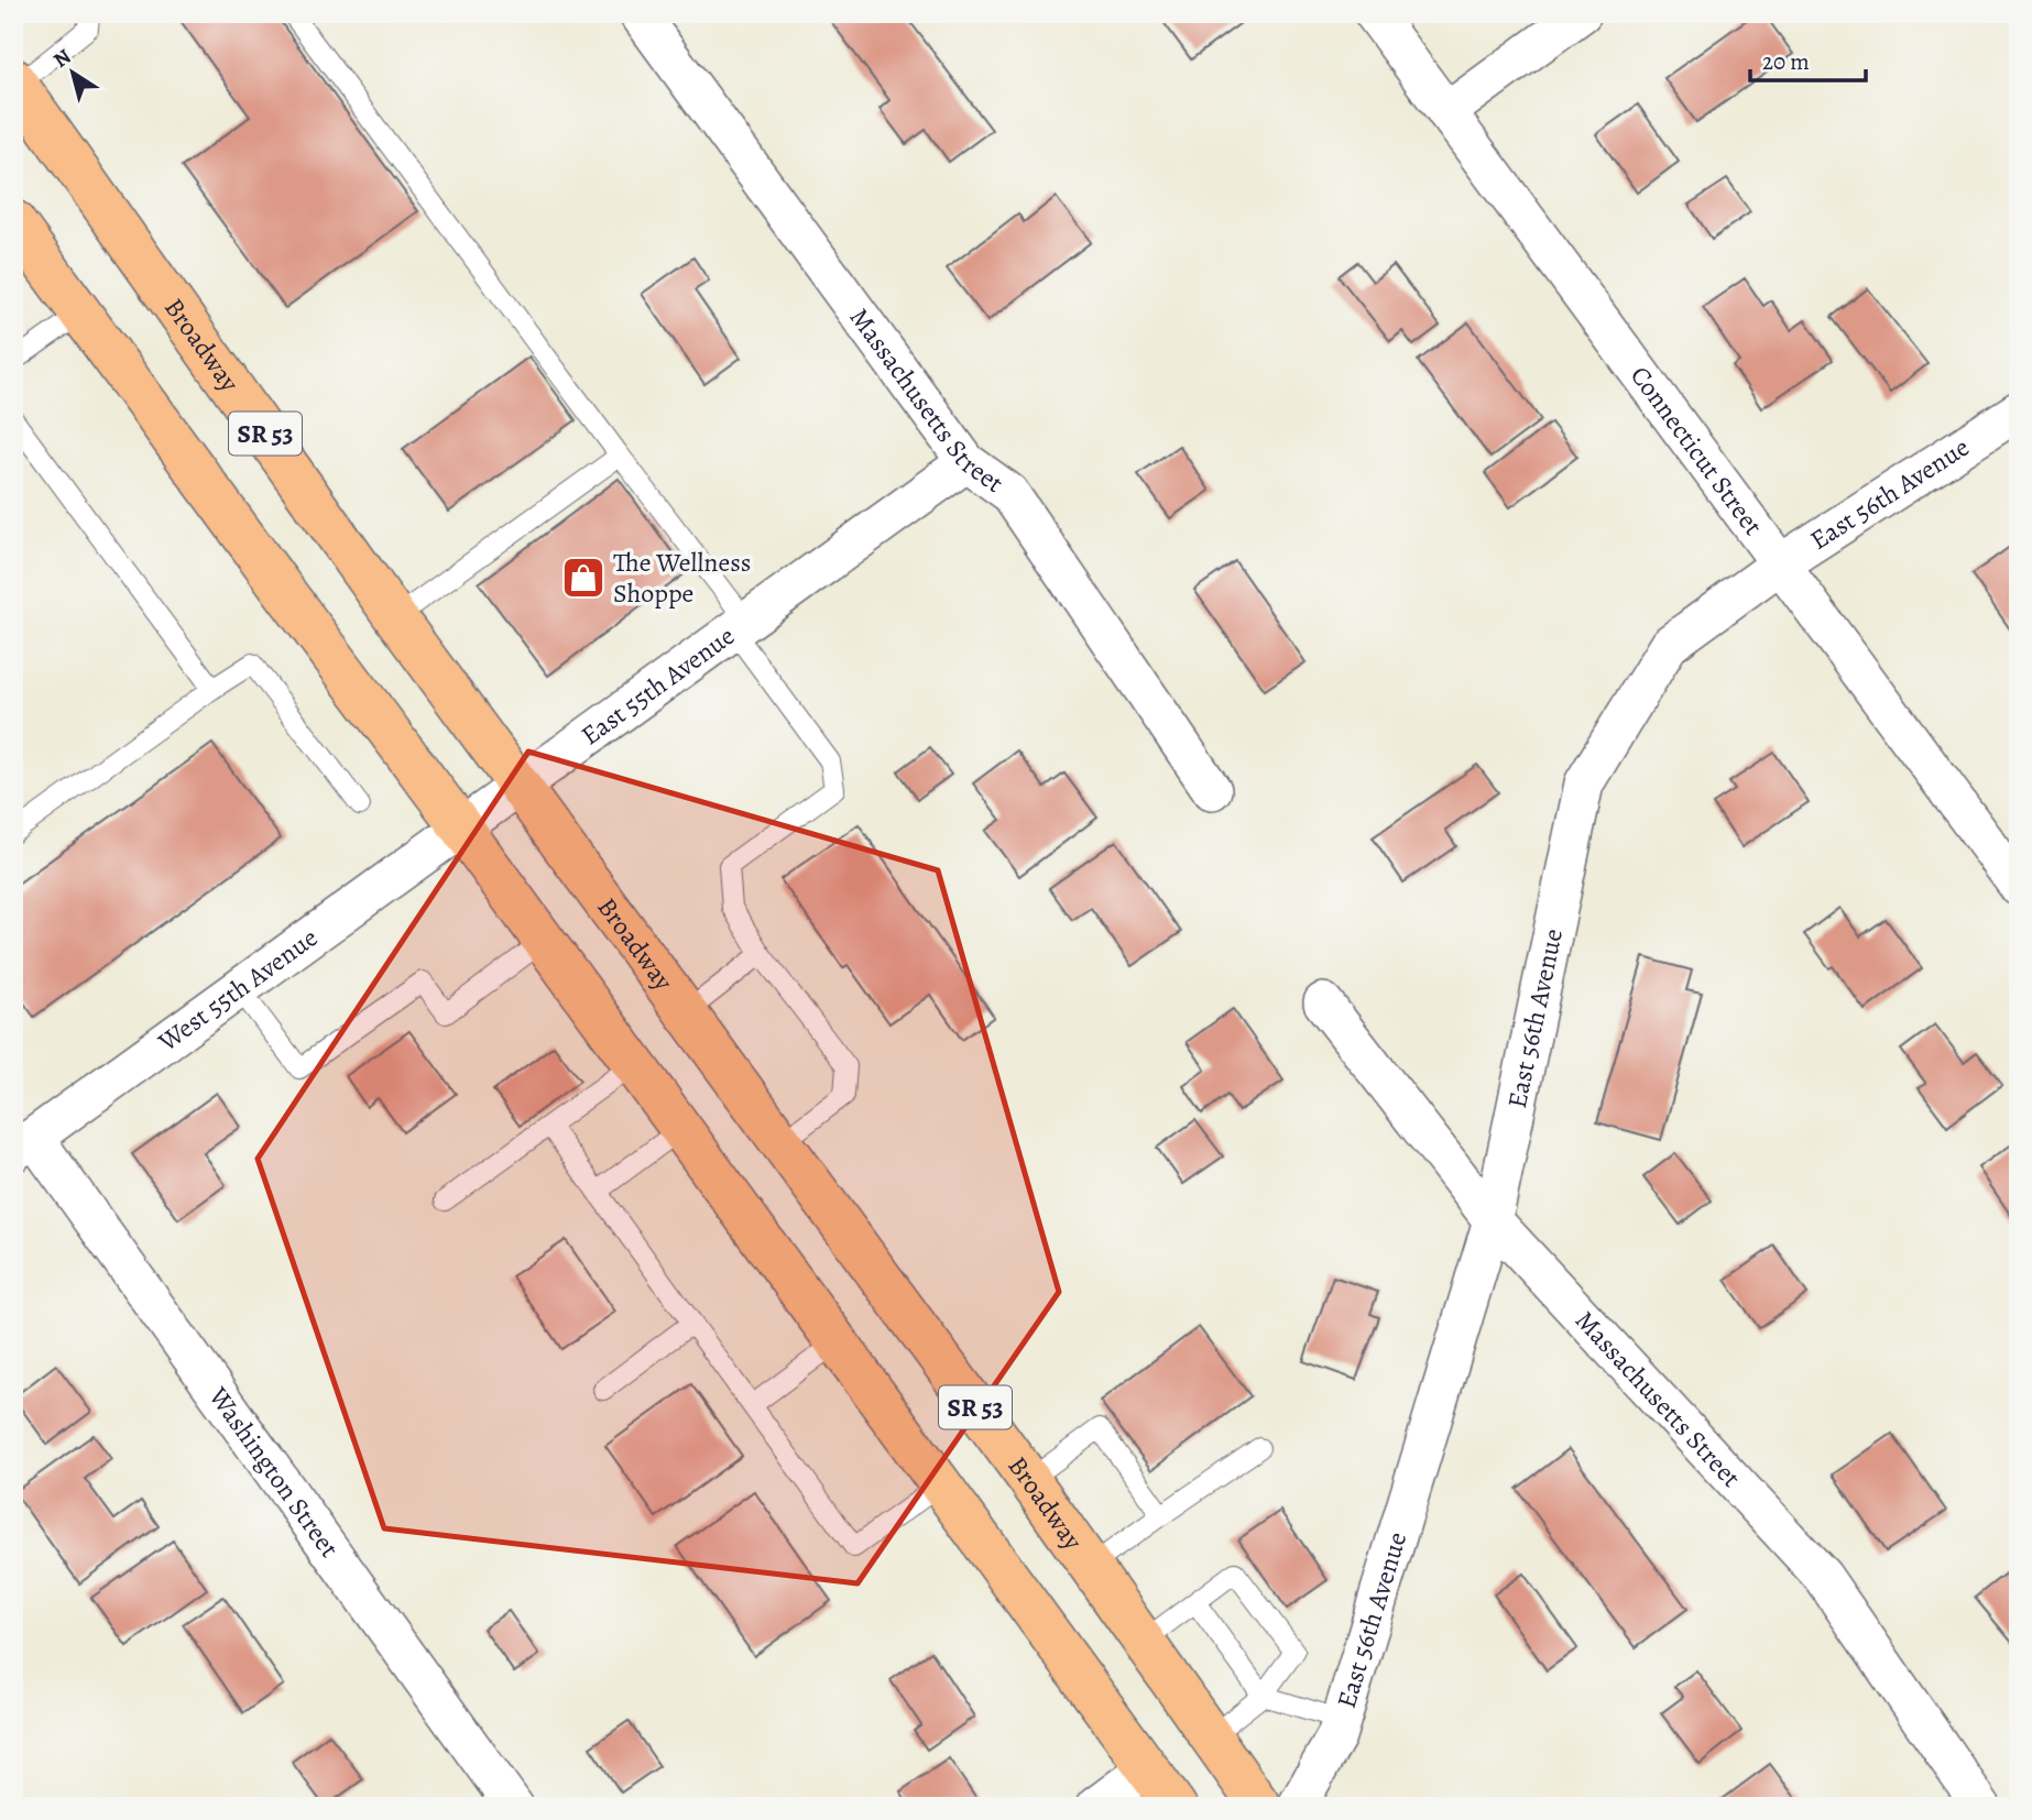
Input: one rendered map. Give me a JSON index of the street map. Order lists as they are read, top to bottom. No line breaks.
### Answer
{"streets":{"main road":["Broadway","SR 53"],"street":["Massachusetts Street","Connecticut Street","East 56th Avenue","East 55th Avenue","West 55th Avenue","Washington Street"]},"crossings":[["Broadway","East 55th Avenue"],["Massachusetts Street","East 56th Avenue"],["Massachusetts Street","East 55th Avenue"],["SR 53","East 55th Avenue"],["SR 53","West 55th Avenue"],["Connecticut Street","East 56th Avenue"],["East 55th Avenue","West 55th Avenue"],["West 55th Avenue","Washington Street"]],"places":{"shop":["The Wellness Shoppe"]},"scale_bar":"20 m","north":"top left"}
